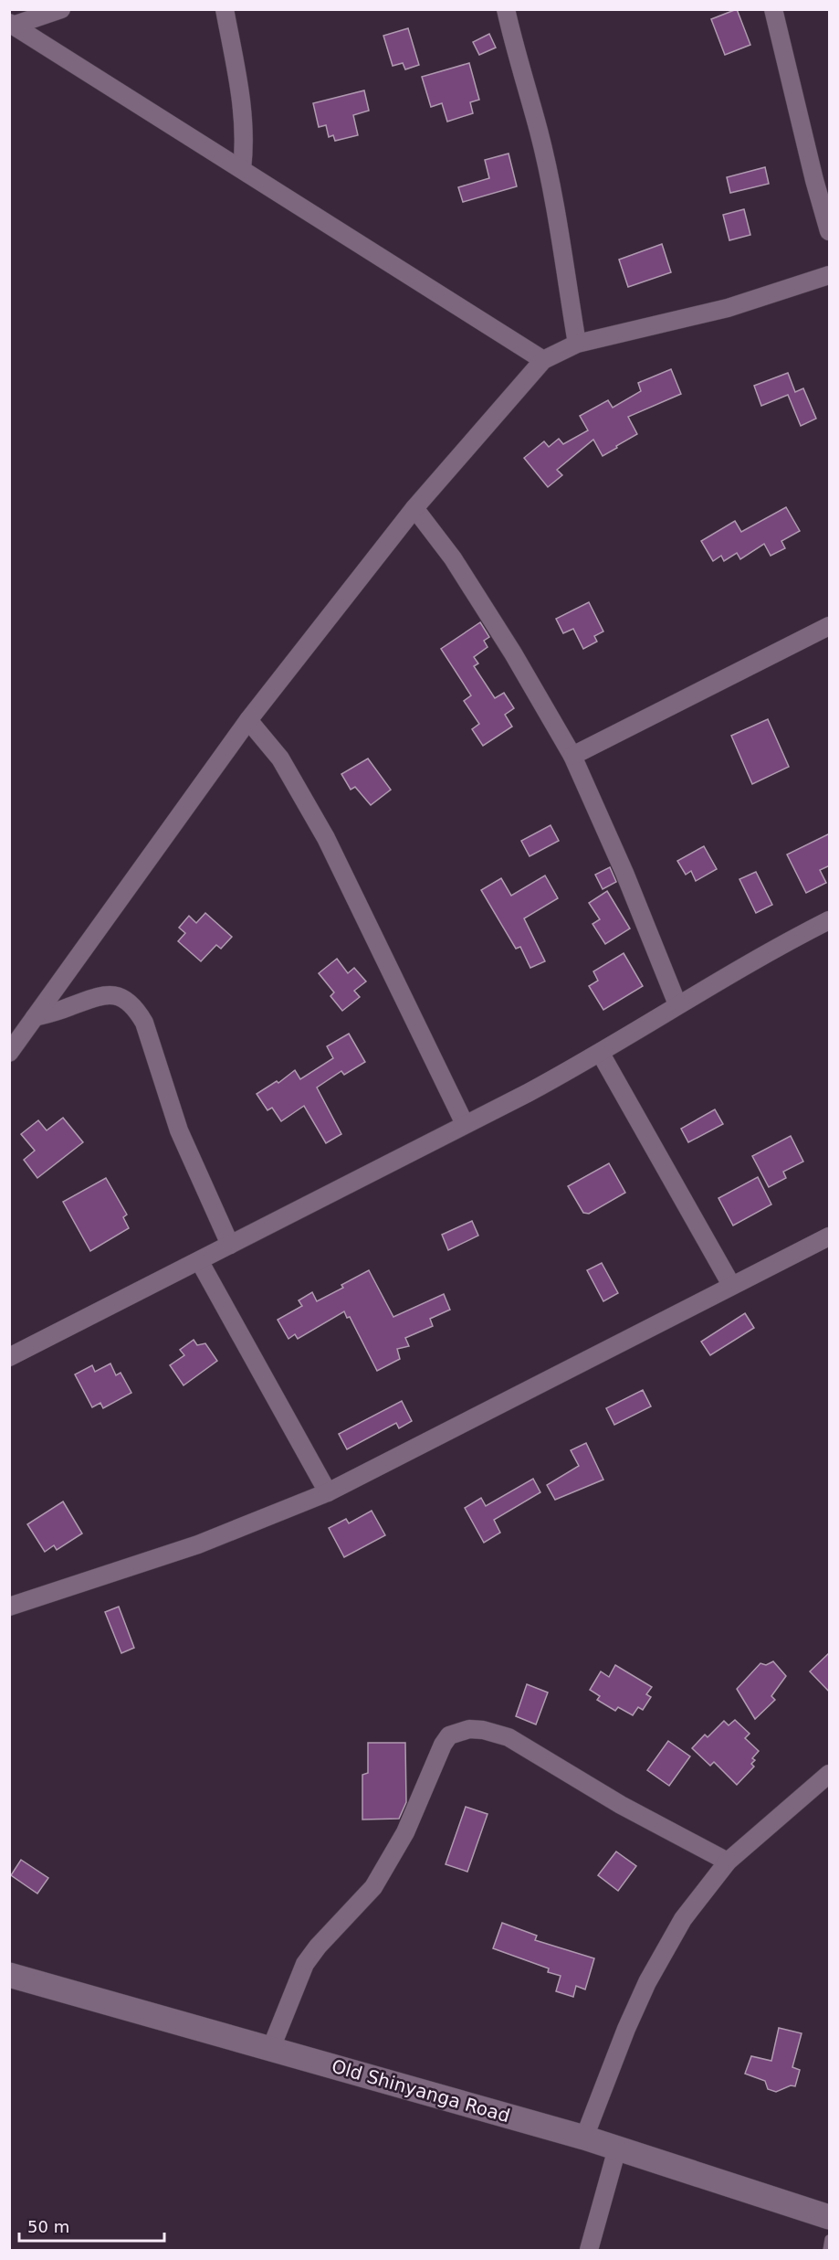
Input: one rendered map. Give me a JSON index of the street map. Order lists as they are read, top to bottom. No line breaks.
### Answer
{"streets":{"main road":["Old Shinyanga Road"]},"scale_bar":"50 m"}
